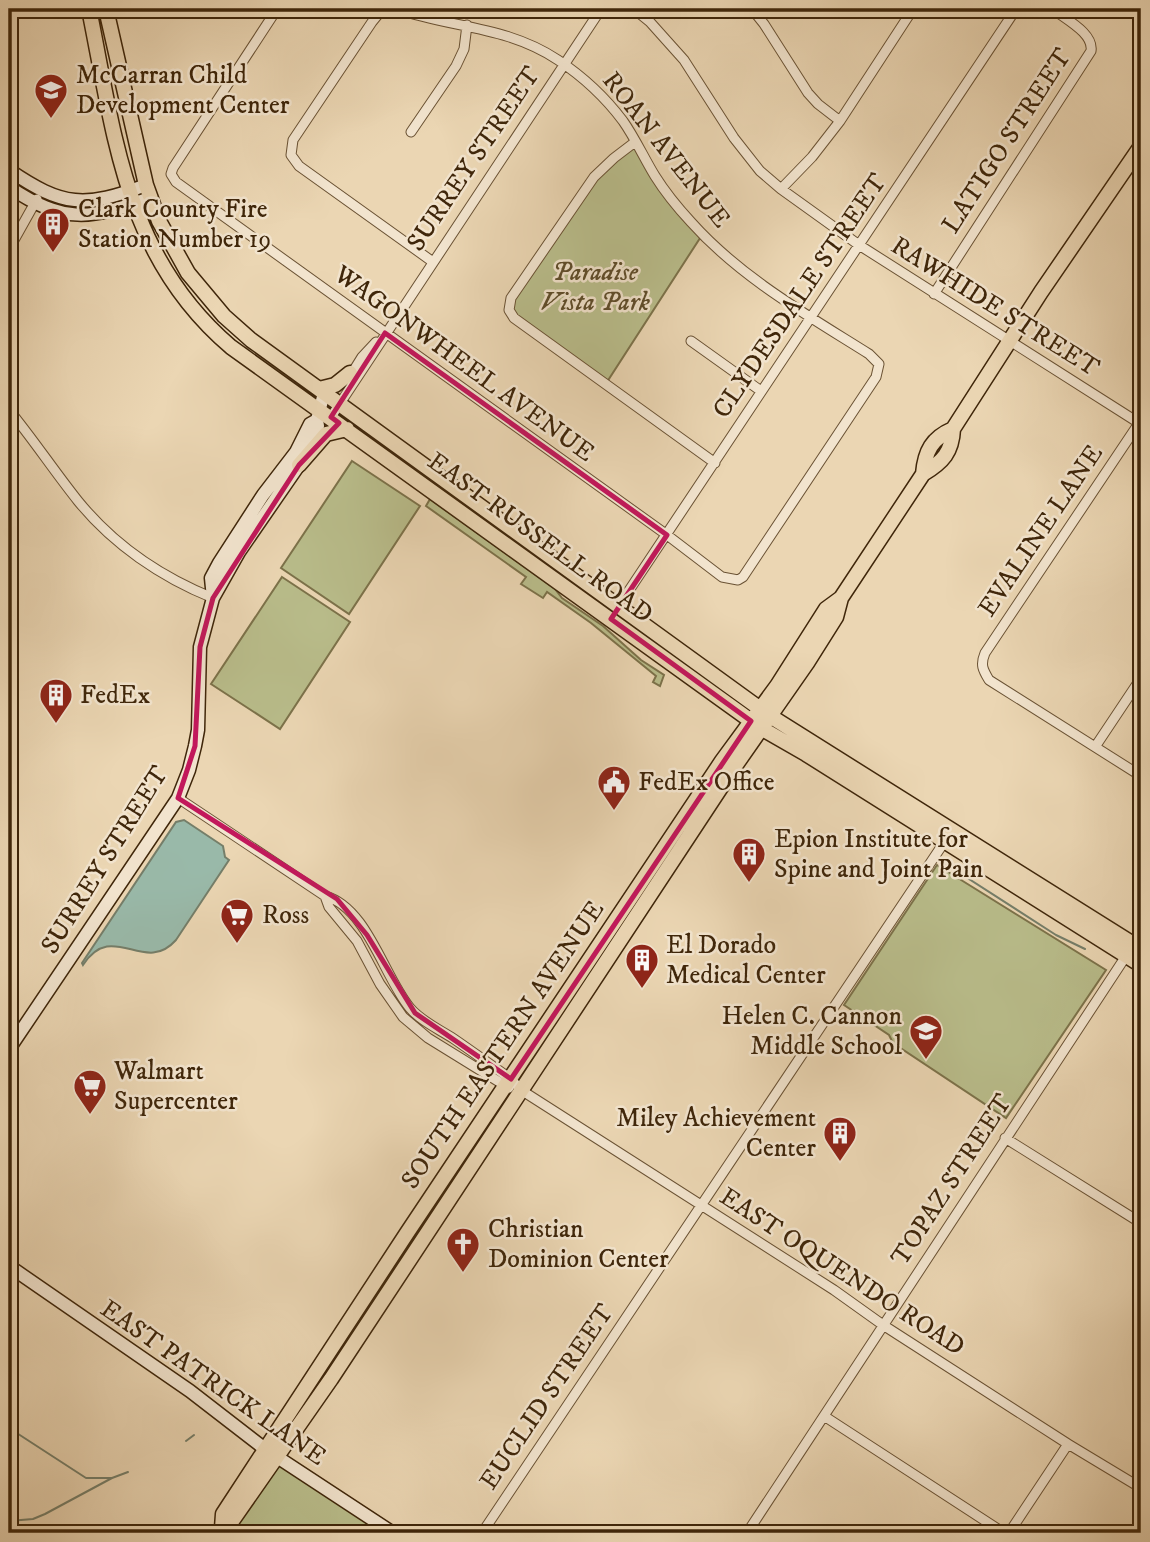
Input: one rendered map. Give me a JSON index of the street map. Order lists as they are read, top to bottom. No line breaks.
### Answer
{"streets":{"main road":["EAST RUSSELL ROAD","SOUTH EASTERN AVENUE"],"street":["LATIGO STREET","ROAN AVENUE","SURREY STREET","CLYDESDALE STREET","RAWHIDE STREET","WAGONWHEEL AVENUE","EVALINE LANE","TOPAZ STREET","EAST OQUENDO ROAD","EAST PATRICK LANE","EUCLID STREET"]},"crossings":[["LATIGO STREET","RAWHIDE STREET"],["ROAN AVENUE","SURREY STREET"],["ROAN AVENUE","CLYDESDALE STREET"],["ROAN AVENUE","WAGONWHEEL AVENUE"],["SURREY STREET","WAGONWHEEL AVENUE"],["SURREY STREET","EAST RUSSELL ROAD"],["SURREY STREET","EAST OQUENDO ROAD"],["CLYDESDALE STREET","RAWHIDE STREET"],["CLYDESDALE STREET","WAGONWHEEL AVENUE"],["CLYDESDALE STREET","EAST RUSSELL ROAD"],["RAWHIDE STREET","EVALINE LANE"],["RAWHIDE STREET","SOUTH EASTERN AVENUE"],["EAST RUSSELL ROAD","SOUTH EASTERN AVENUE"],["EAST RUSSELL ROAD","TOPAZ STREET"],["EAST RUSSELL ROAD","EUCLID STREET"],["SOUTH EASTERN AVENUE","EAST OQUENDO ROAD"],["SOUTH EASTERN AVENUE","EAST PATRICK LANE"],["TOPAZ STREET","EAST OQUENDO ROAD"],["EAST OQUENDO ROAD","EUCLID STREET"]],"parks":["Paradise Vista Park"],"places":{"school or university":["McCarran Child Development Center","Helen C. Cannon Middle School"],"building":["Clark County Fire Station Number 19","FedEx","Epion Institute for Spine and Joint Pain","El Dorado Medical Center","Miley Achievement Center"],"public building":["FedEx Office"],"supermarket":["Ross","Walmart Supercenter"],"church":["Christian Dominion Center"]}}
